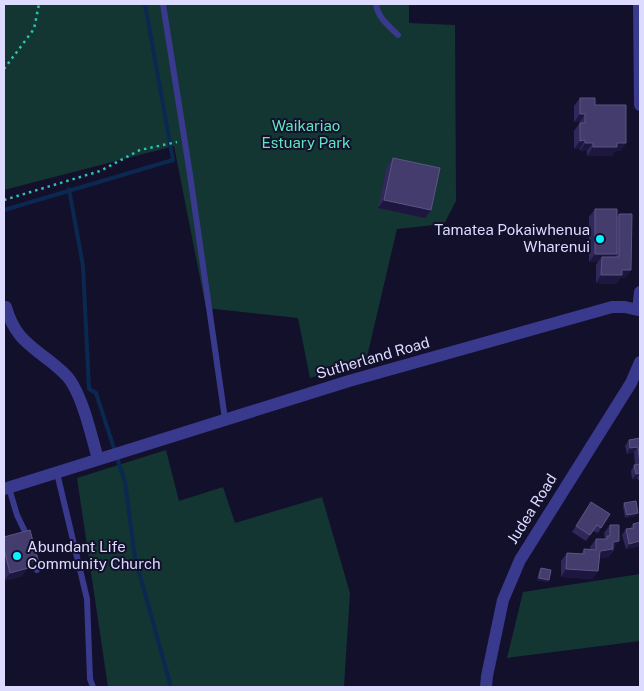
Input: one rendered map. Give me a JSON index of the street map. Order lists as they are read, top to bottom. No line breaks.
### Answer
{"streets":{"street":["Sutherland Road","Judea Road"]},"parks":["Waikariao Estuary Park"],"places":["Tamatea Pokaiwhenua Wharenui","Abundant Life Community Church"]}
